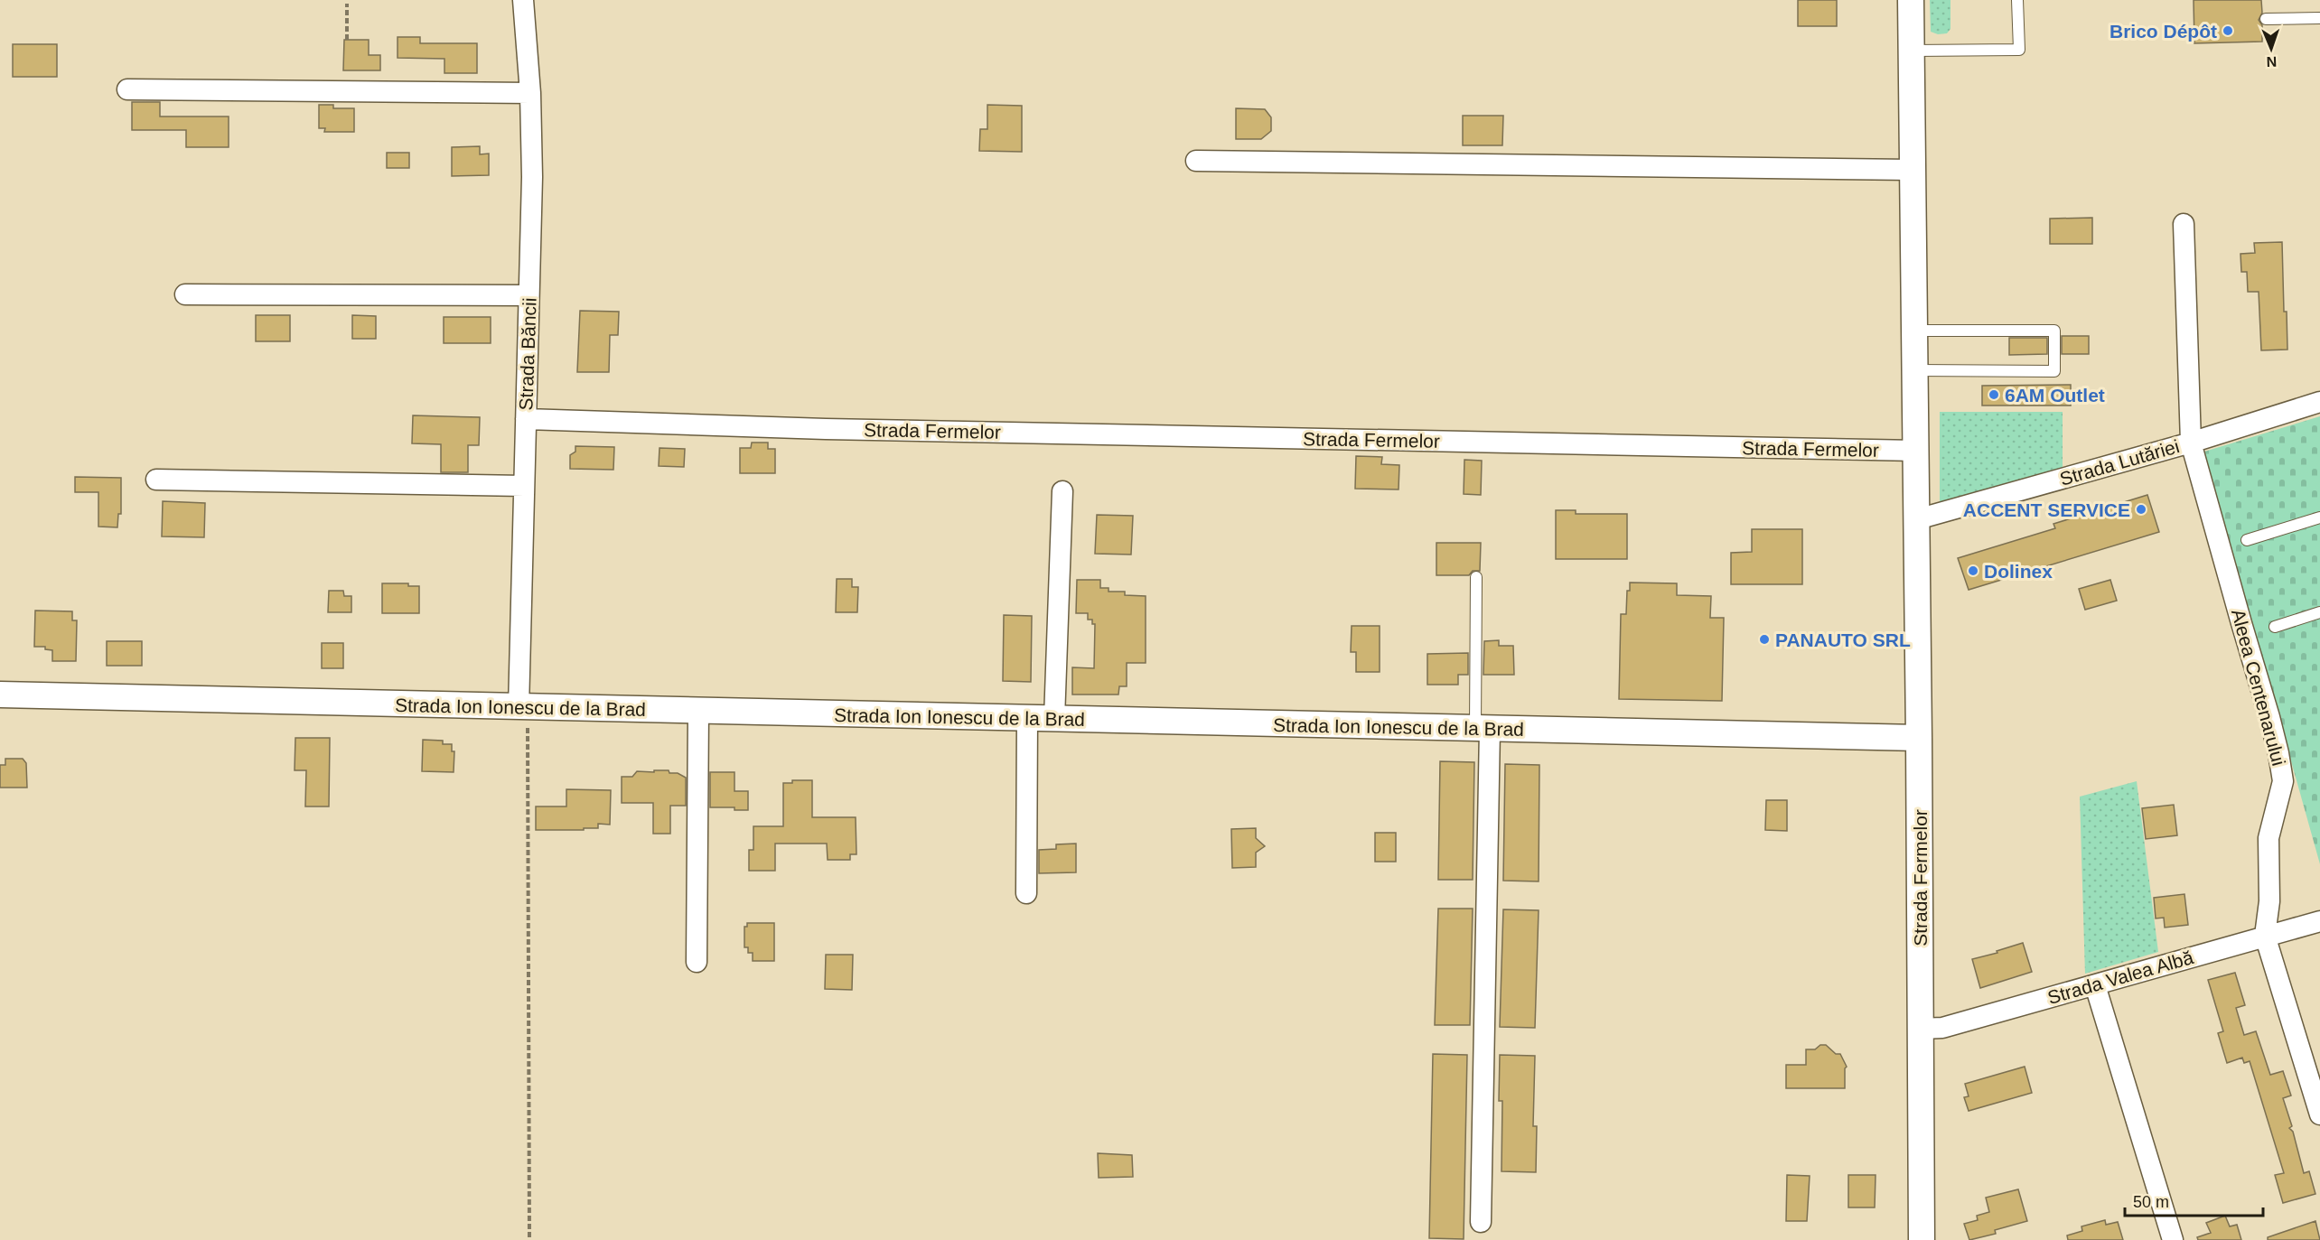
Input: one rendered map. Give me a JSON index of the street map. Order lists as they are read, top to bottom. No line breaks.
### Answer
{"streets":{"street":["Strada Băncii","Strada Fermelor","Strada Lutăriei","Aleea Centenarului","Strada Ion Ionescu de la Brad","Strada Valea Albă"]},"crossings":[["Strada Băncii","Strada Fermelor"],["Strada Băncii","Strada Ion Ionescu de la Brad"],["Strada Fermelor","Strada Lutăriei"],["Strada Fermelor","Strada Ion Ionescu de la Brad"],["Strada Fermelor","Strada Valea Albă"],["Strada Lutăriei","Aleea Centenarului"],["Aleea Centenarului","Strada Valea Albă"]],"places":["Brico Dépôt","6AM Outlet","ACCENT SERVICE","Dolinex","PANAUTO SRL"],"scale_bar":"50 m","north":"bottom"}
